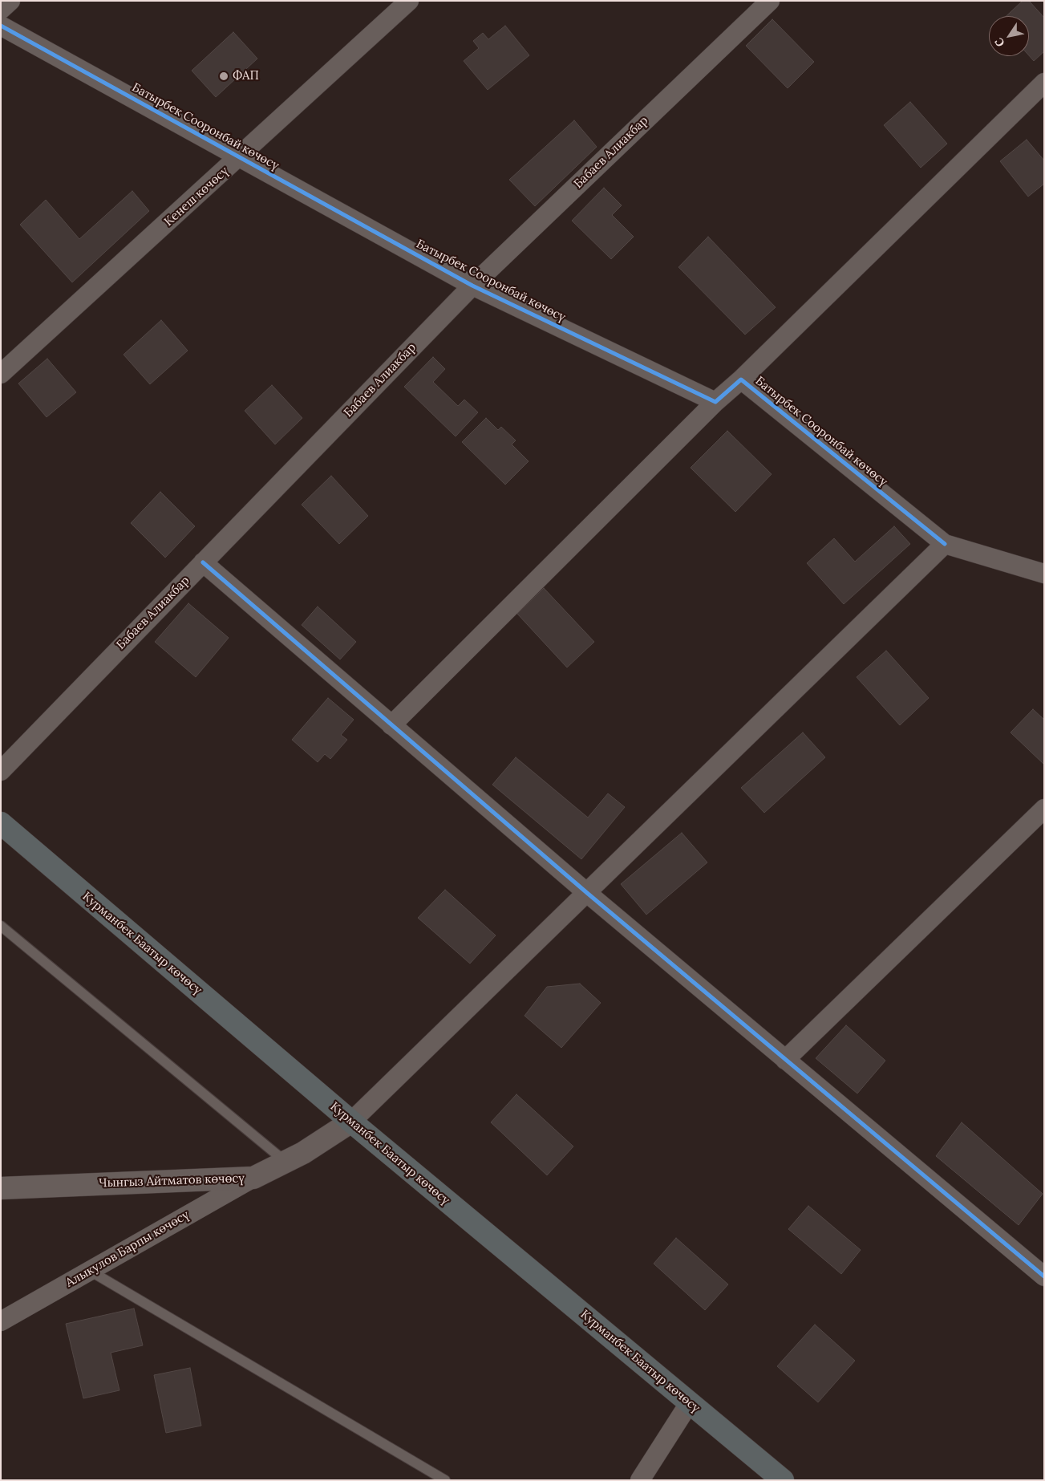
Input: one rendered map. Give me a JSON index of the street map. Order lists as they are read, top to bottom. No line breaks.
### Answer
{"streets":{"highway":["Курманбек Баатыр көчөсү"],"main road":["Чынгыз Айтматов көчөсү"],"street":["Батырбек Сооронбай көчөсү","Бабаев Алиакбар","Кенеш көчөсү","Алыкулов Барпы көчөсү"]},"crossings":[["Батырбек Сооронбай көчөсү","Бабаев Алиакбар"],["Батырбек Сооронбай көчөсү","Кенеш көчөсү"],["Курманбек Баатыр көчөсү","Чынгыз Айтматов көчөсү"],["Чынгыз Айтматов көчөсү","Алыкулов Барпы көчөсү"]],"places":["ФАП"],"north":"bottom left"}
